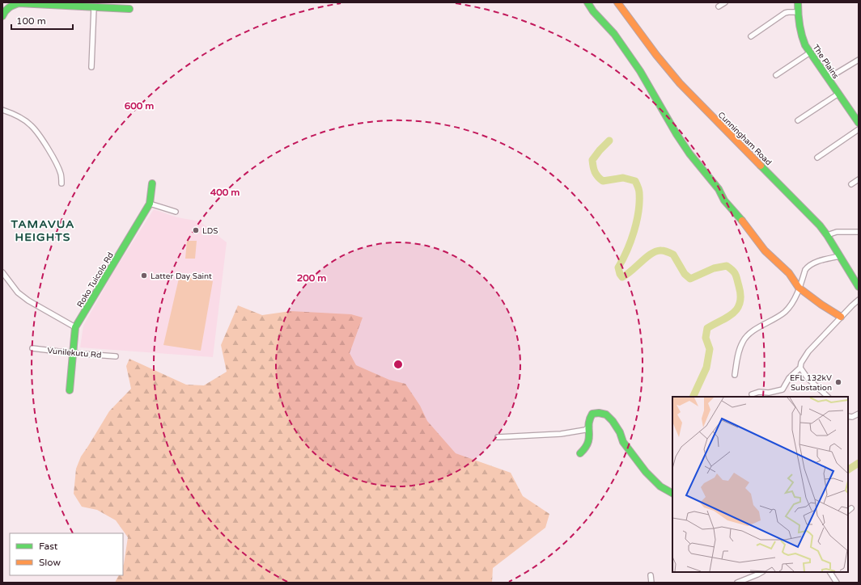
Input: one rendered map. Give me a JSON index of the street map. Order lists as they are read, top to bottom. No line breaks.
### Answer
{"streets":{"street":["The Plains","Cunningham Road","Roko Tuicolo Rd","Vunilekutu Rd"]},"crossings":[["Roko Tuicolo Rd","Vunilekutu Rd"]],"districts":["TAMAVUA HEIGHTS"],"places":["LDS","Latter Day Saint","EFL 132kV Substation"],"legend":["Fast","Slow"],"scale_bar":"100 m","rings":["600 m","400 m","200 m"]}
